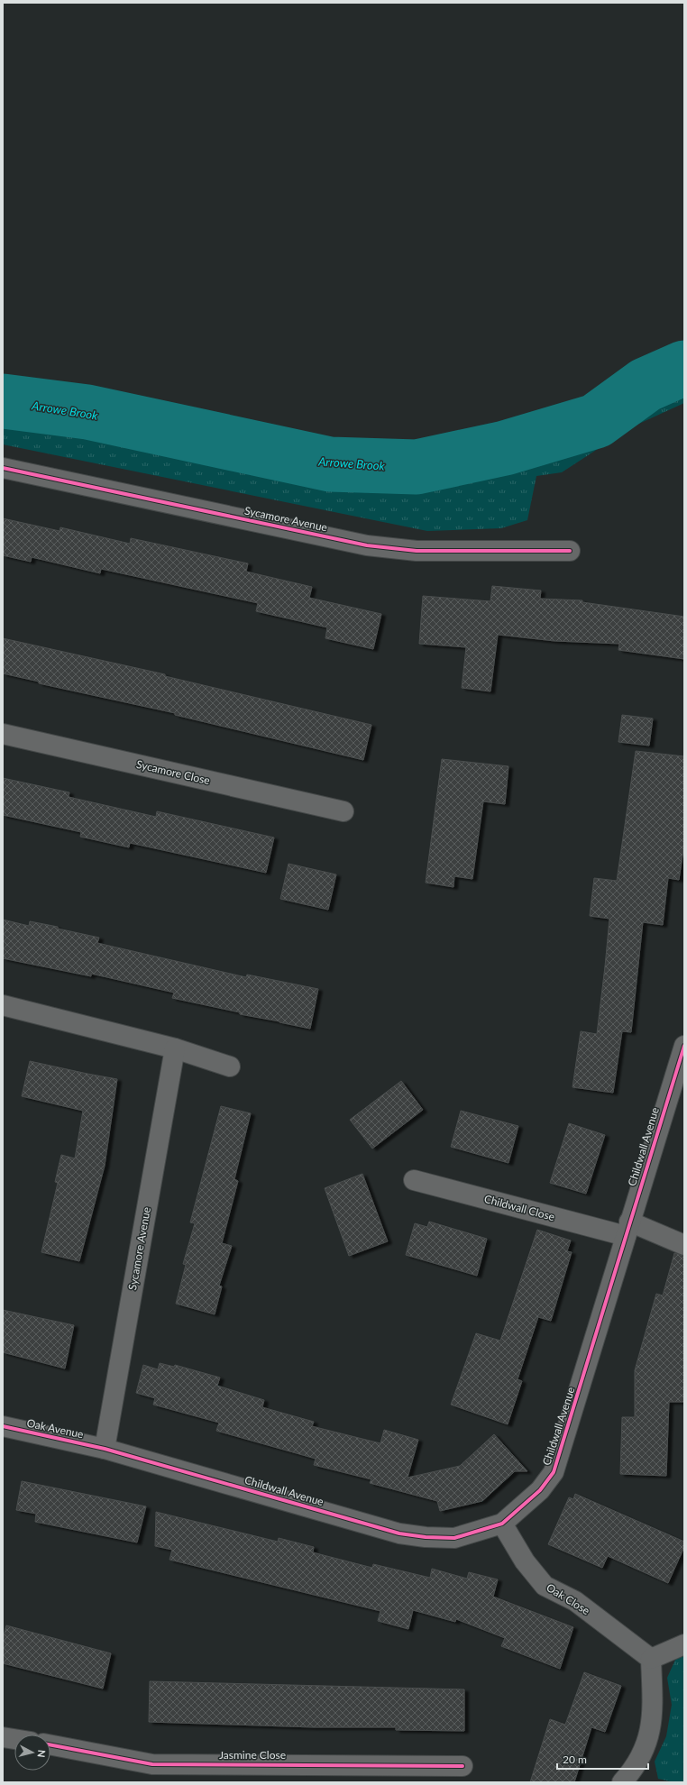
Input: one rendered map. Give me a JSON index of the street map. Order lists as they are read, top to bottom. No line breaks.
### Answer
{"streets":{"street":["Sycamore Avenue","Sycamore Close","Childwall Avenue","Childwall Close","Oak Avenue","Oak Close","Jasmine Close"]},"crossings":[["Sycamore Avenue","Childwall Avenue"],["Sycamore Avenue","Oak Avenue"],["Childwall Avenue","Childwall Close"],["Childwall Avenue","Oak Avenue"],["Childwall Avenue","Oak Close"]],"water":["Arrowe Brook"],"scale_bar":"20 m","north":"right"}
